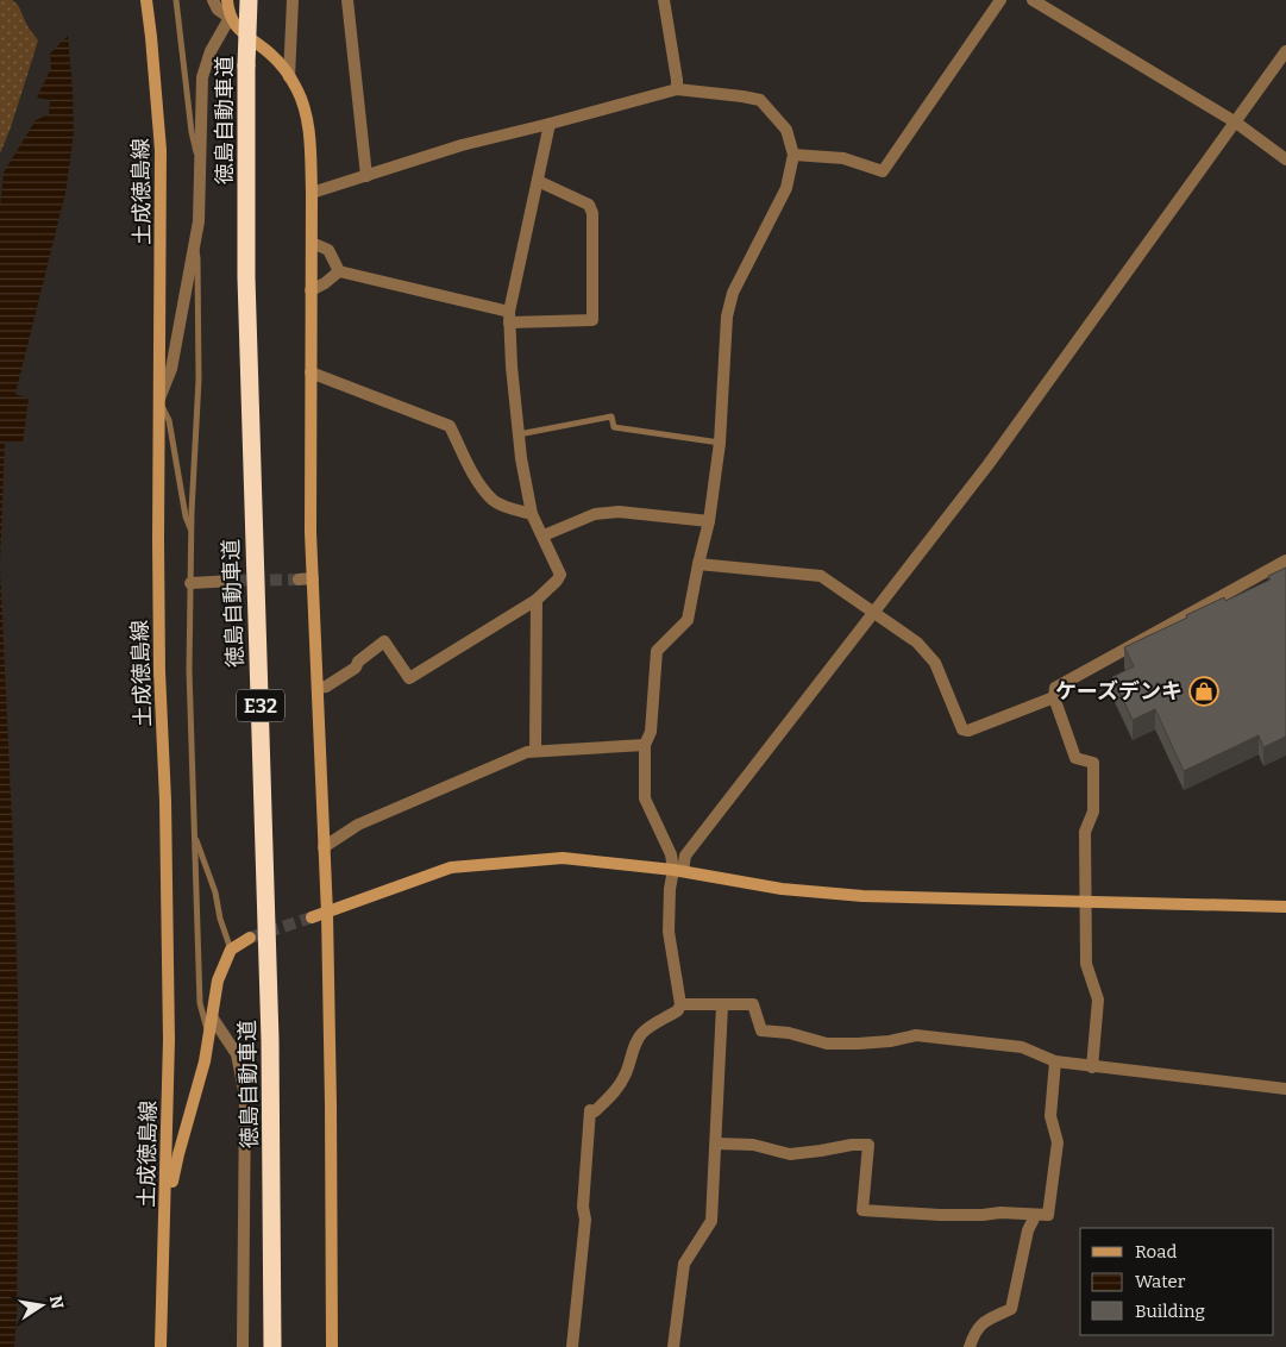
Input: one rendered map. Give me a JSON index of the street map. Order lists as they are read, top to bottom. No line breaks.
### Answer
{"streets":{"highway":["徳島自動車道","E32"],"street":["土成徳島線"]},"places":{"shop":["ケーズデンキ"]},"legend":["Road","Water","Building"],"north":"right"}
